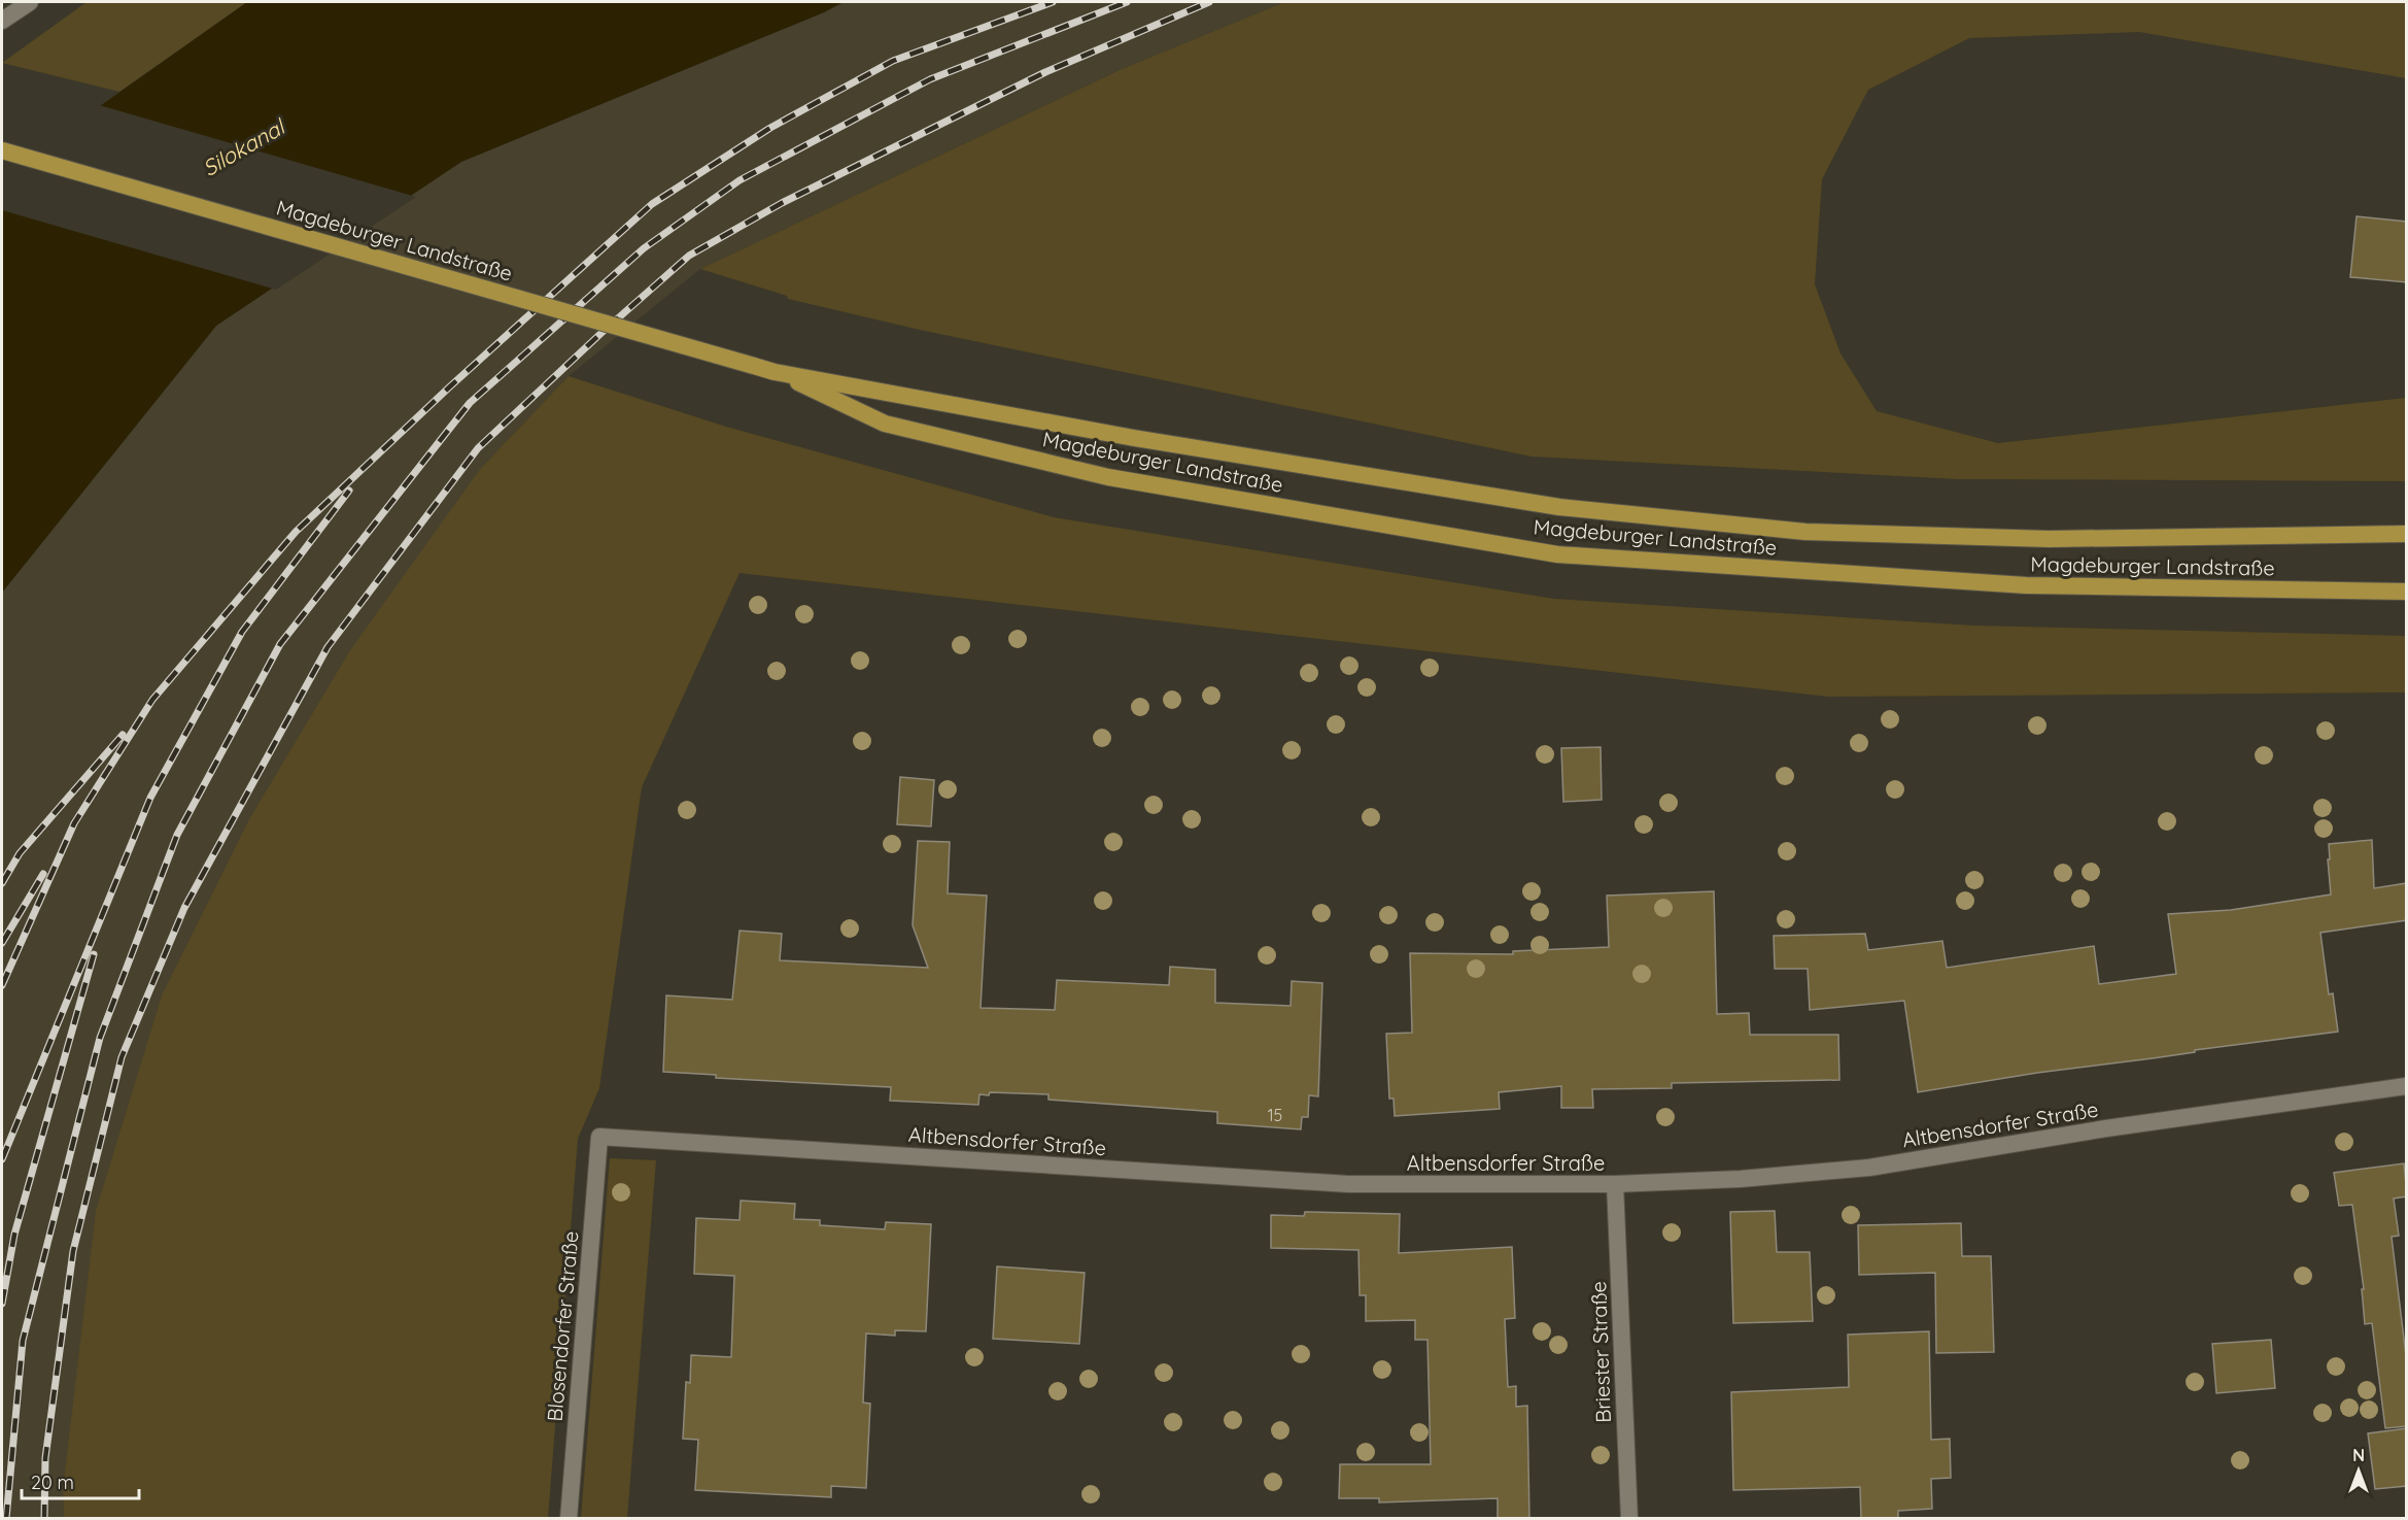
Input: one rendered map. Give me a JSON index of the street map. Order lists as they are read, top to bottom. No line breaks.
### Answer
{"streets":{"main road":["Magdeburger Landstraße"],"street":["Altbensdorfer Straße","Blosendorfer Straße","Briester Straße"]},"crossings":[["Altbensdorfer Straße","Blosendorfer Straße"],["Altbensdorfer Straße","Briester Straße"]],"water":["Silokanal"],"house_numbers":["15"],"scale_bar":"20 m","north":"top"}
